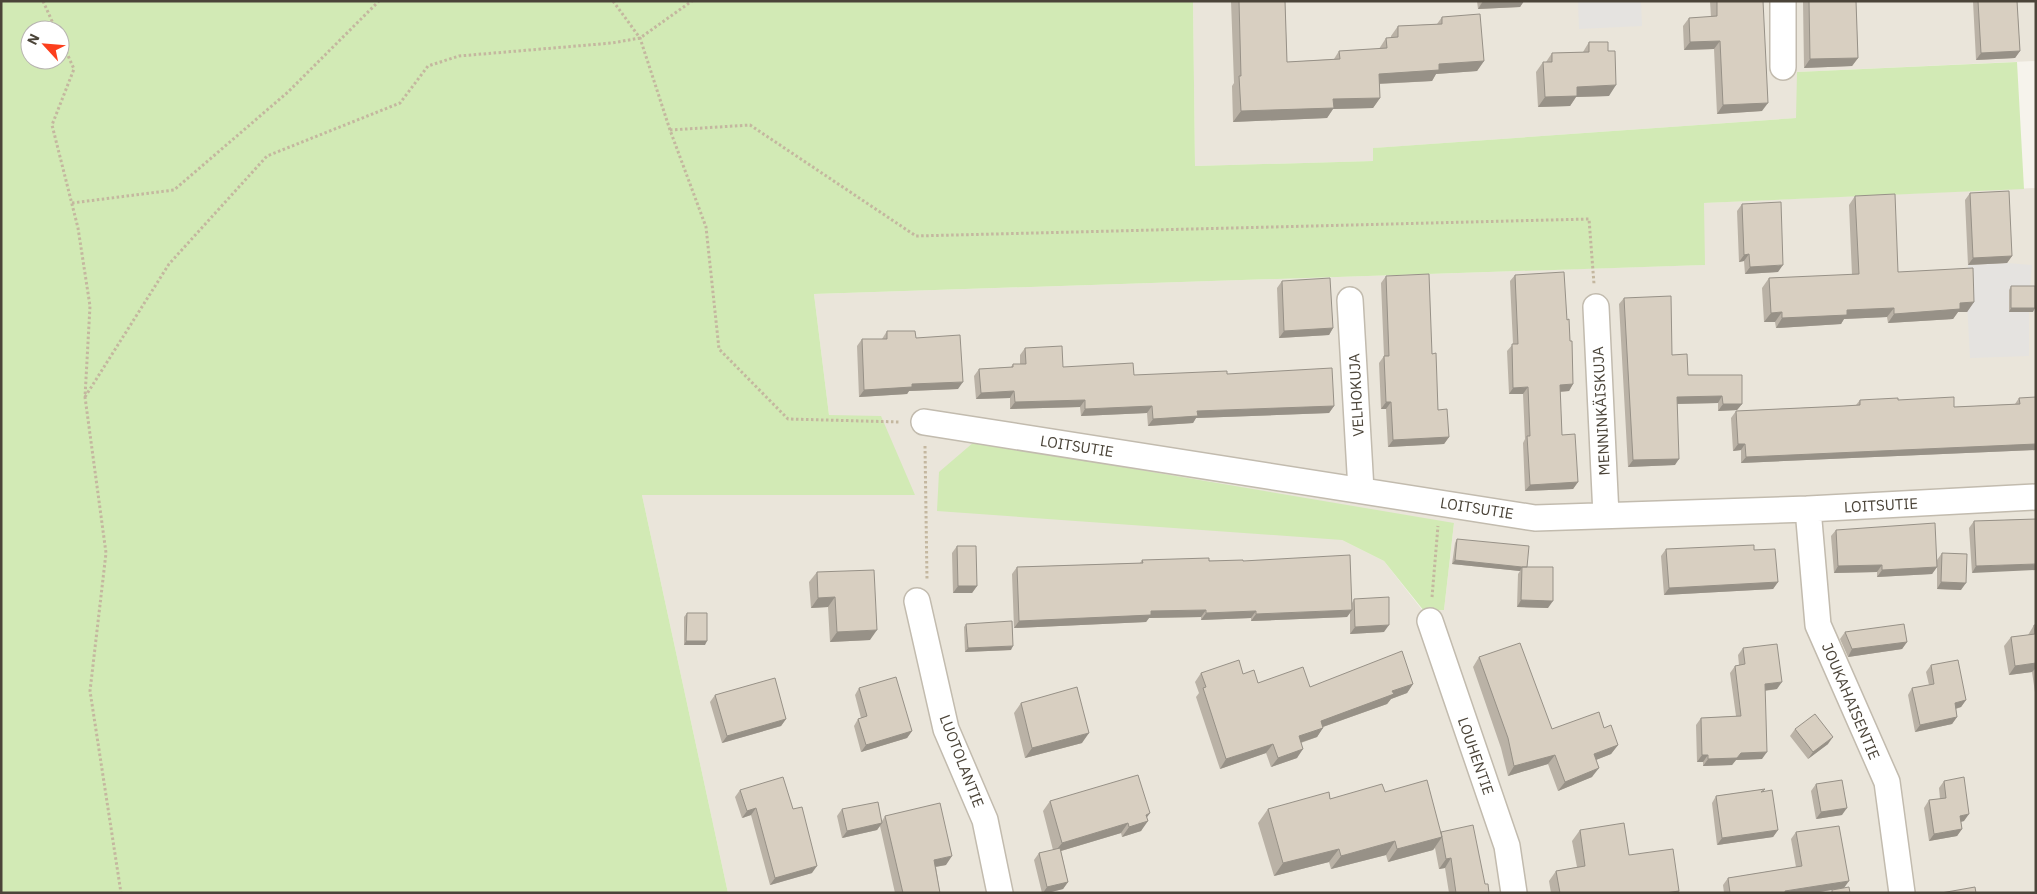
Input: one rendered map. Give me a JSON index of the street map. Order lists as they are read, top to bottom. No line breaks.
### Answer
{"streets":{"street":["VELHOKUJA","MENNINKÄISKUJA","LOITSUTIE","JOUKAHAISENTIE","LOUHENTIE","LUOTOLANTIE"]},"crossings":[["VELHOKUJA","LOITSUTIE"],["MENNINKÄISKUJA","LOITSUTIE"],["LOITSUTIE","JOUKAHAISENTIE"]],"north":"top left"}
